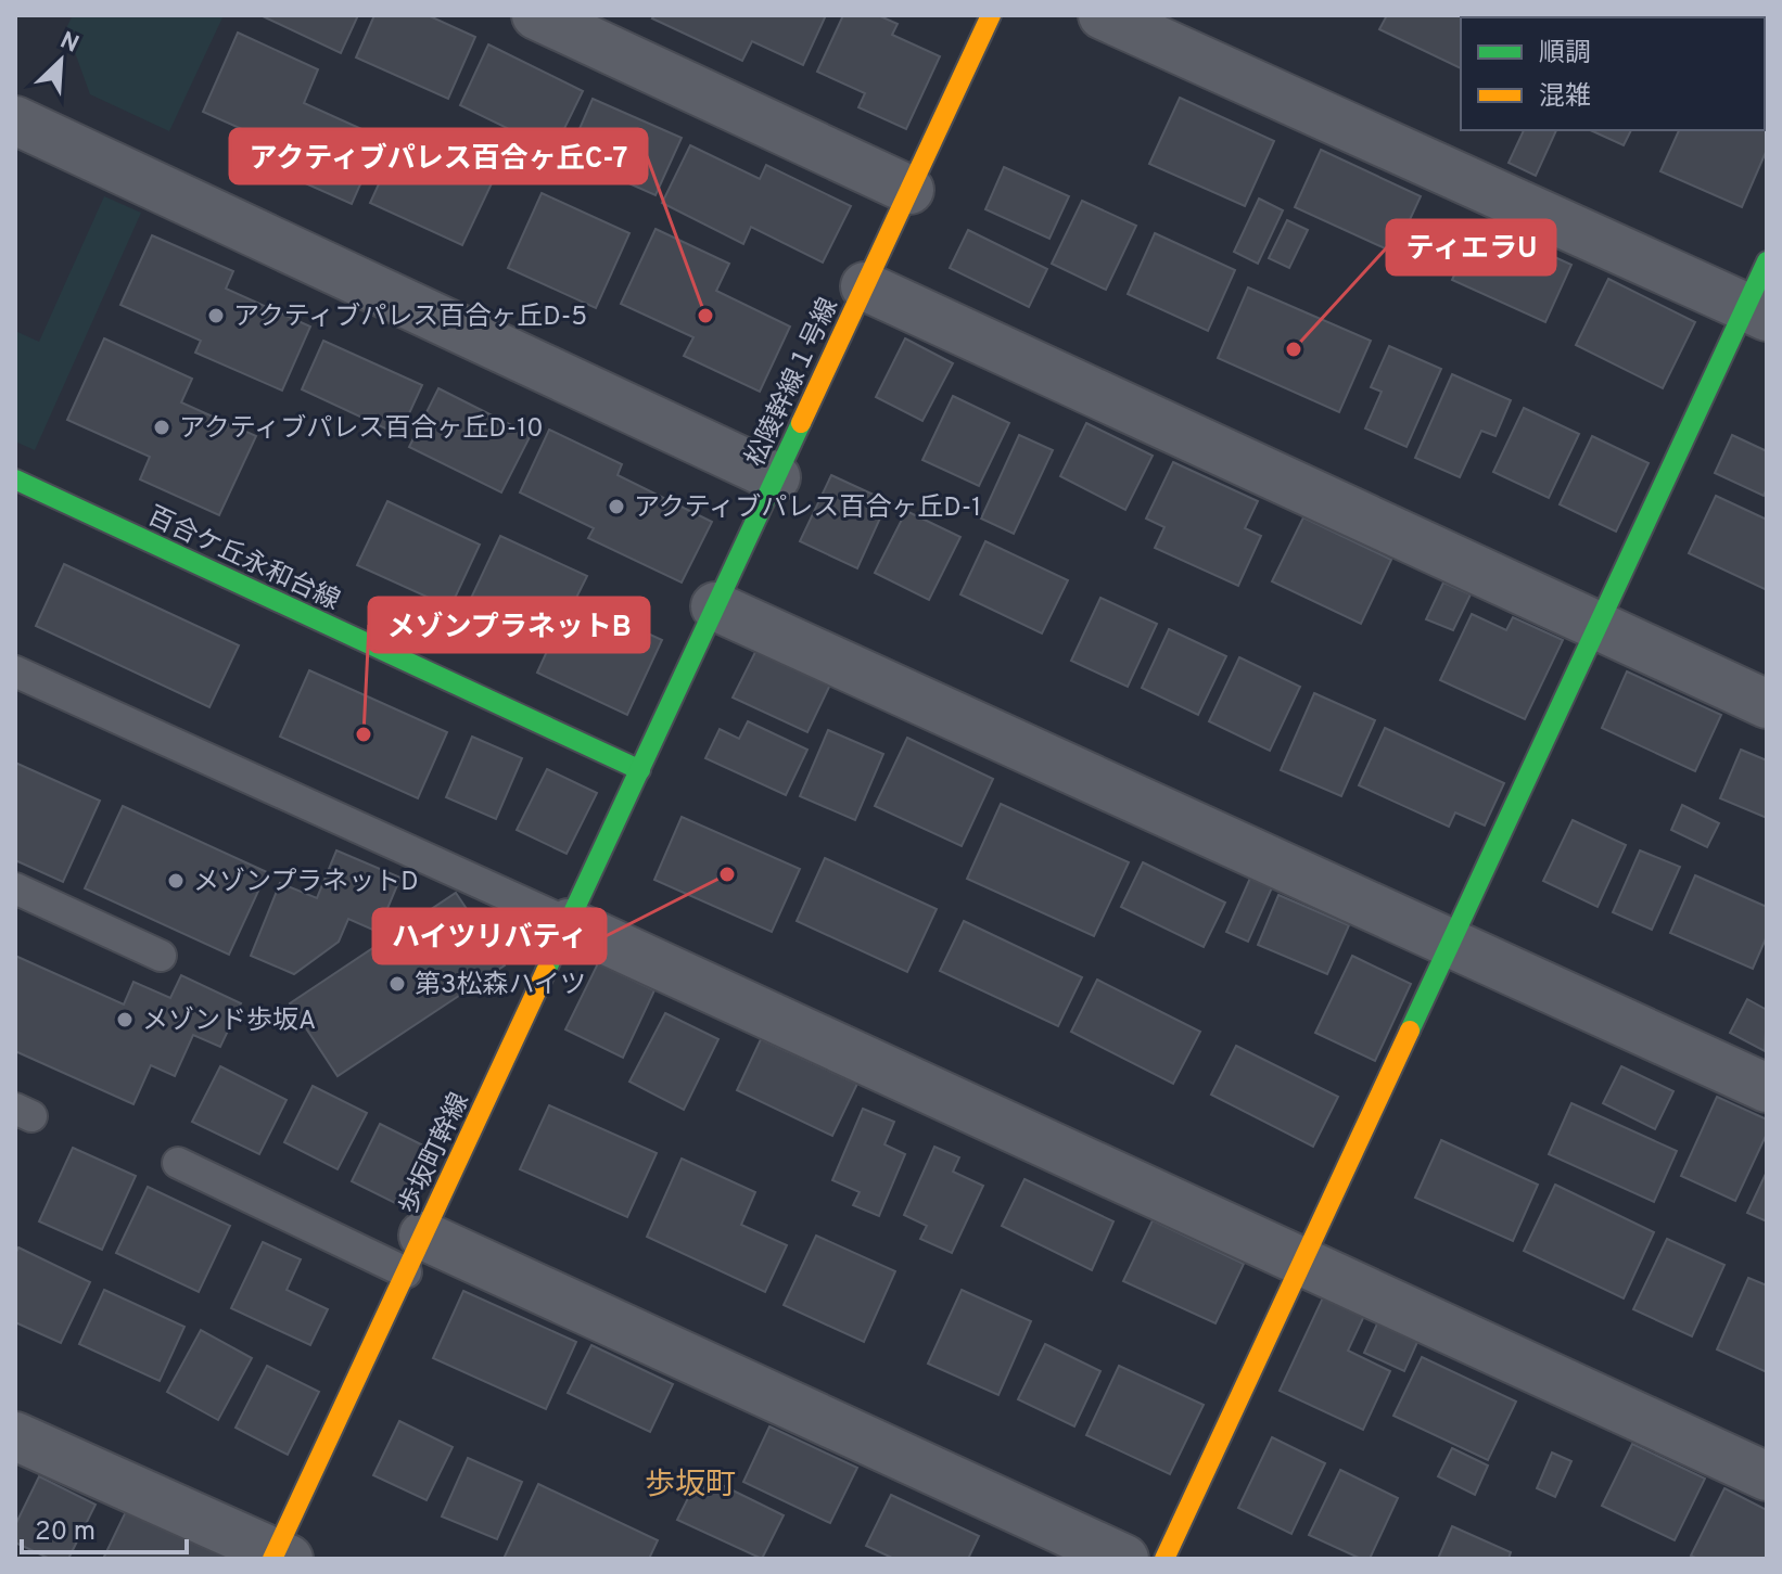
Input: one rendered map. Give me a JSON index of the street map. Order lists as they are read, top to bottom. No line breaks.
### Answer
{"streets":{"street":["松陵幹線１号線","百合ケ丘永和台線","歩坂町幹線"]},"crossings":[["松陵幹線１号線","百合ケ丘永和台線"],["松陵幹線１号線","歩坂町幹線"],["百合ケ丘永和台線","歩坂町幹線"]],"districts":["歩坂町"],"places":["アクティブパレス百合ヶ丘D-5","アクティブパレス百合ヶ丘C-7","ティエラU","アクティブパレス百合ヶ丘D-10","アクティブパレス百合ヶ丘D-1","メゾンプラネットB","ハイツリバティ","メゾンプラネットD","第3松森ハイツ","メゾンド歩坂A"],"legend":["順調","混雑"],"scale_bar":"20 m","north":"top right"}
